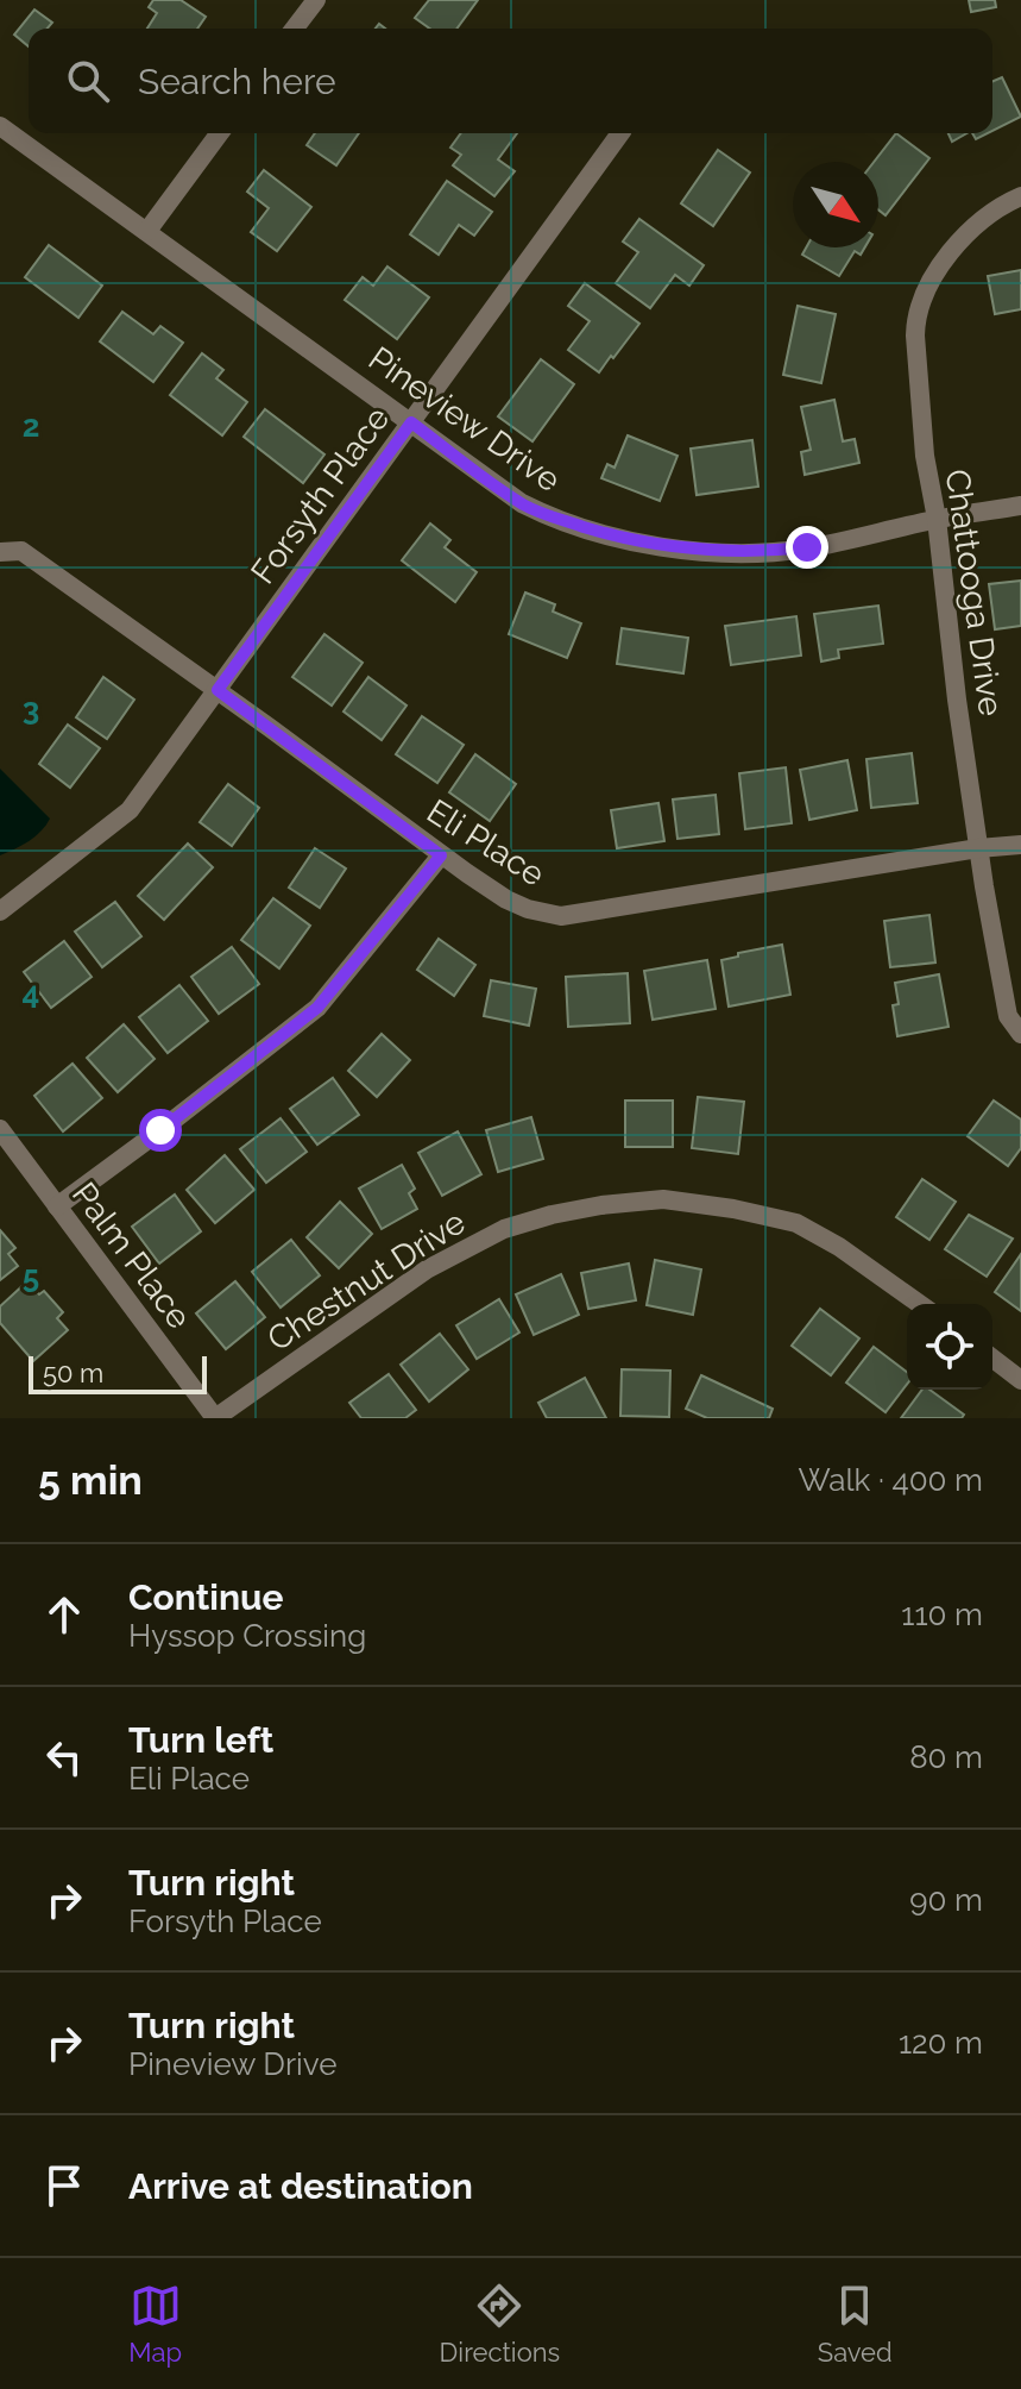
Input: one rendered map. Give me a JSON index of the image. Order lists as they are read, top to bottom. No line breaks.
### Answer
{"streets":{"street":["Pineview Drive","Forsyth Place","Chattooga Drive","Eli Place","Palm Place","Chestnut Drive"]},"crossings":[["Pineview Drive","Forsyth Place"],["Pineview Drive","Chattooga Drive"],["Forsyth Place","Eli Place"],["Chattooga Drive","Eli Place"],["Palm Place","Chestnut Drive"]],"scale_bar":"50 m","north":"bottom right","page":{"search":"Search here","scale":"50 m","heading":["5 min","Walk · 400 m"],"list":[["Continue","Hyssop Crossing","110 m"],["Turn left","Eli Place","80 m"],["Turn right","Forsyth Place","90 m"],["Turn right","Pineview Drive","120 m"],"Arrive at destination"],"nav":["Map","Directions","Saved"]},"grid":{"rows":["2","3","4","5"]}}
